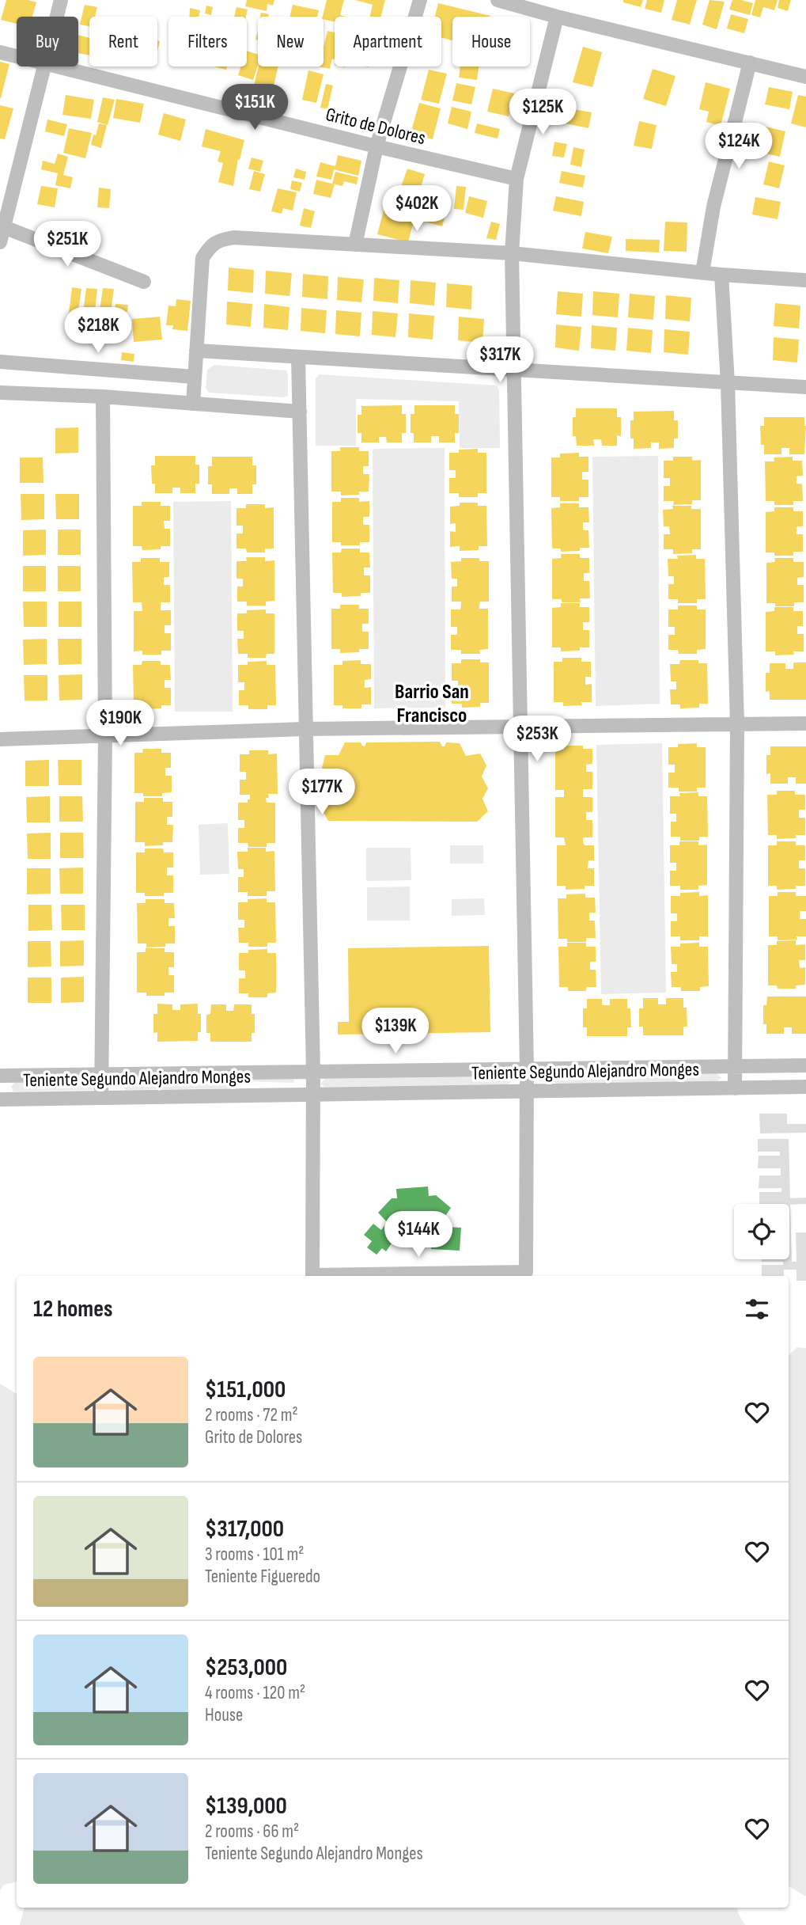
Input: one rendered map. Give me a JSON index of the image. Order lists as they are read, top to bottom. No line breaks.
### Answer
{"streets":{"street":["Grito de Dolores","Teniente Segundo Alejandro Monges"]},"districts":["Barrio San Francisco"],"page":{"chip":["Buy","Rent","Filters","New","Apartment","House"],"price":["$151K","$125K","$124K","$402K","$251K","$218K","$317K","$190K","$253K","$177K","$139K","$144K"],"heading":"12 homes","list":[{"name":"$151,000","note":"2 rooms · 72 m² · Grito de Dolores"},{"name":"$317,000","note":"3 rooms · 101 m² · Teniente Figueredo"},{"name":"$253,000","note":"4 rooms · 120 m² · House"},{"name":"$139,000","note":"2 rooms · 66 m² · Teniente Segundo Alejandro Monges"}]}}
